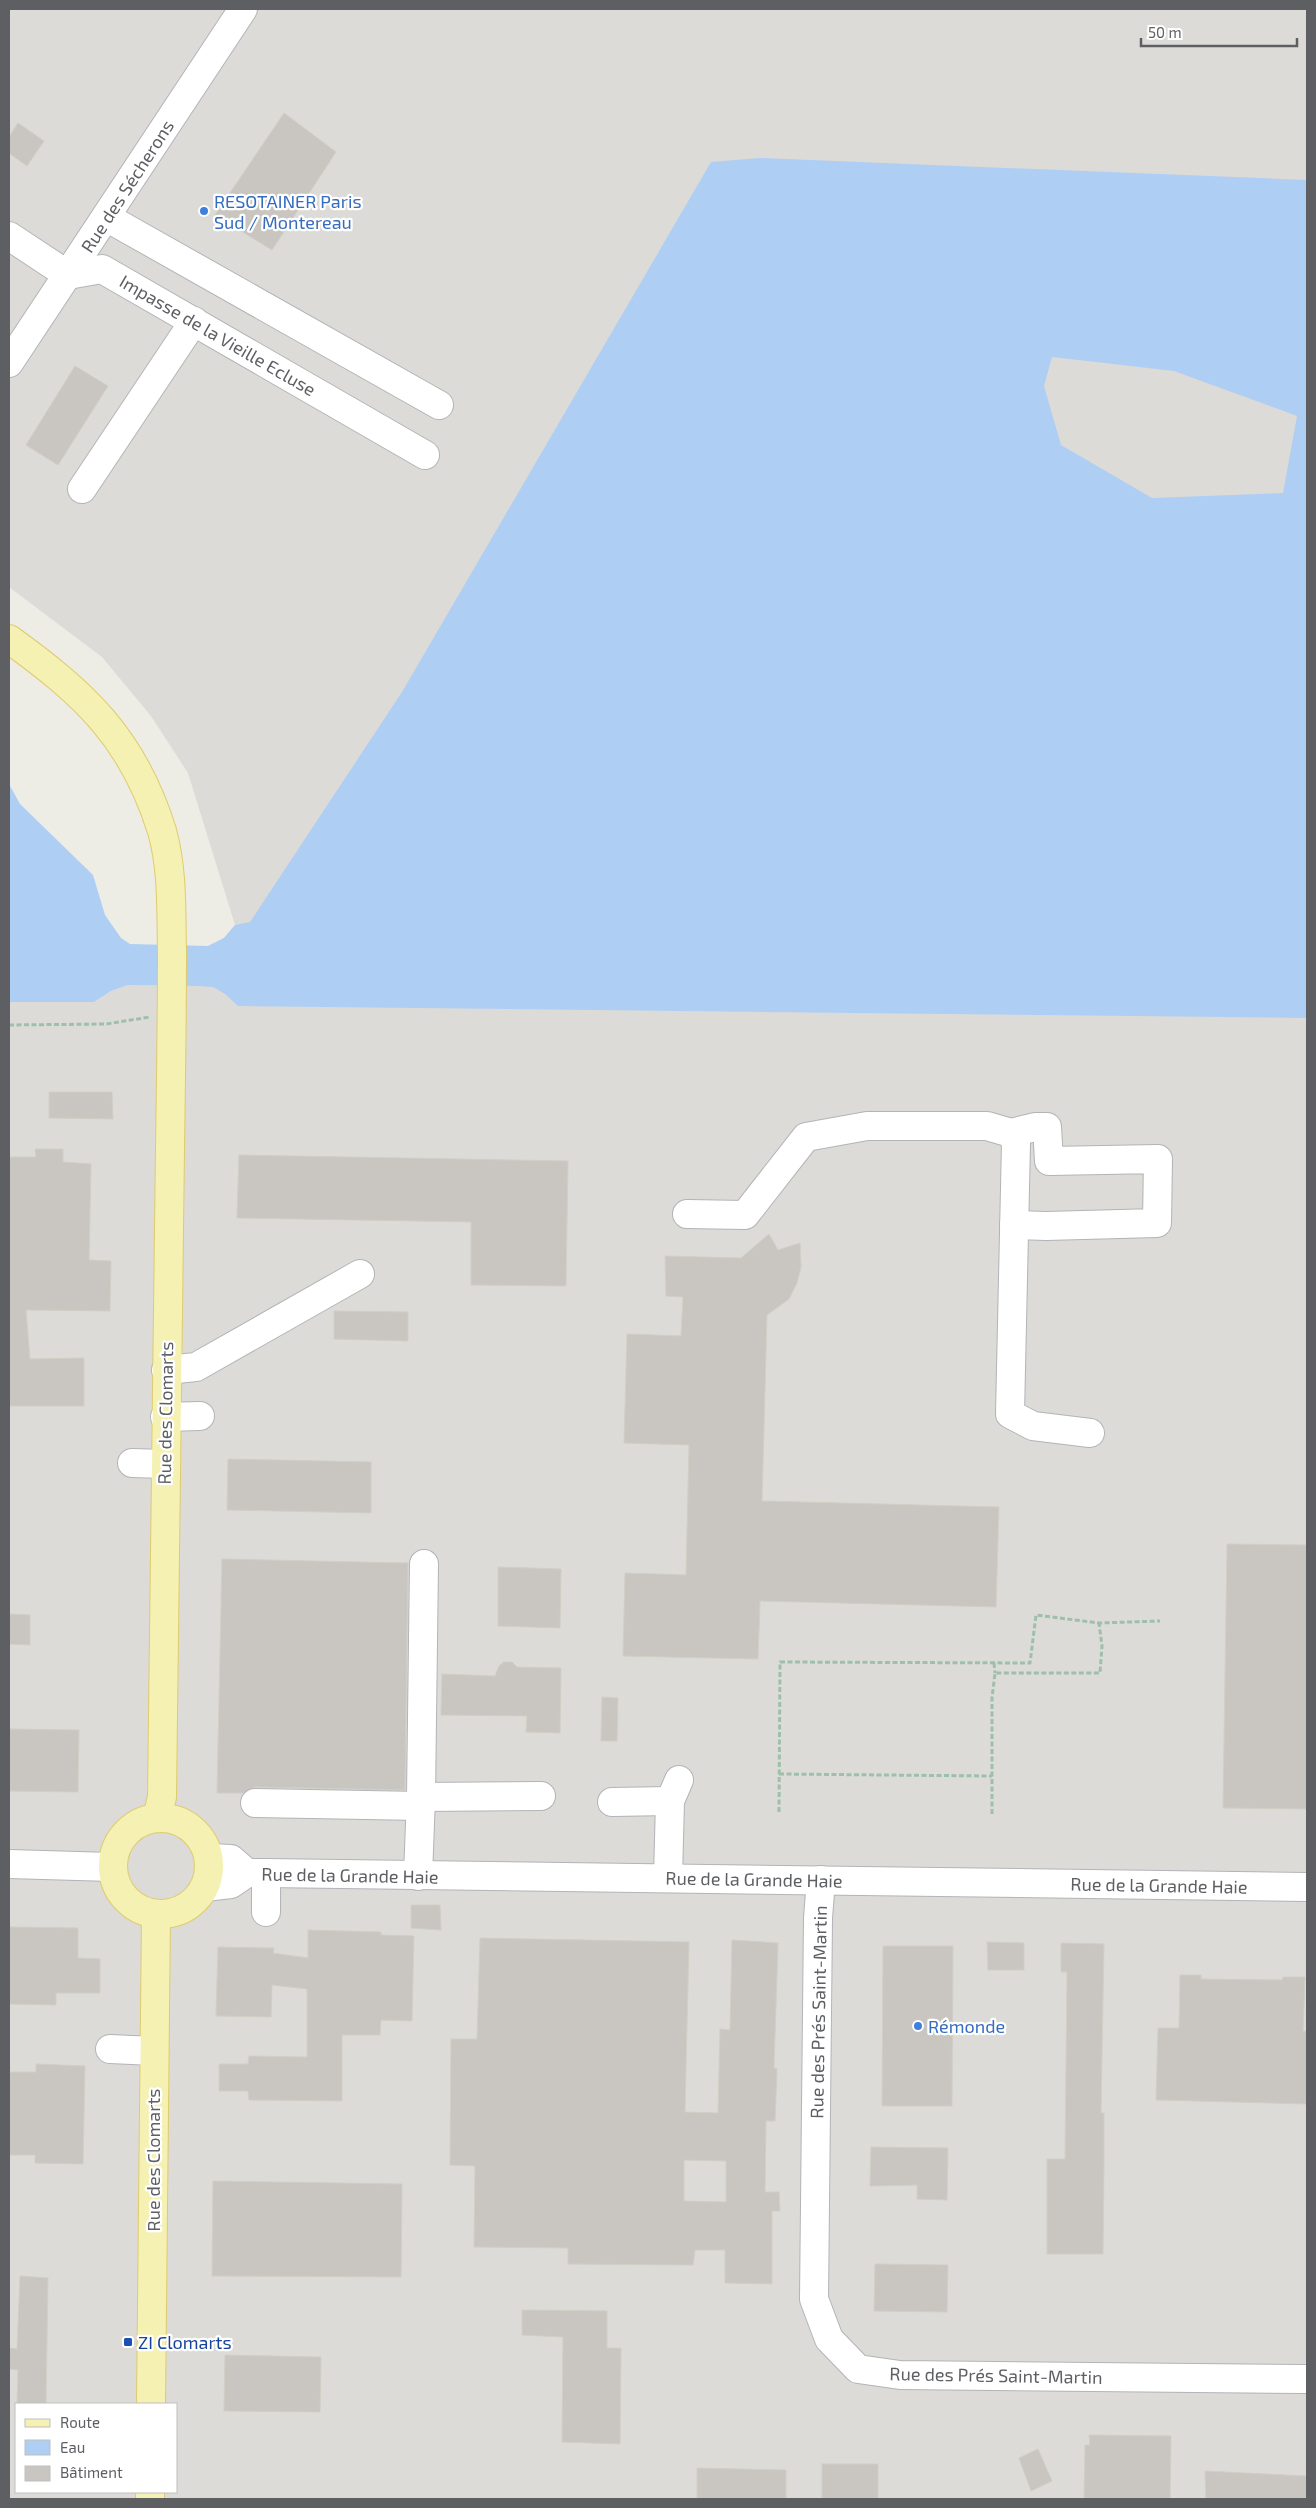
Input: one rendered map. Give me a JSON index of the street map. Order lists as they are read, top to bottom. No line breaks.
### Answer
{"streets":{"main road":["Rue des Clomarts"],"street":["Rue des Sécherons","Impasse de la Vieille Ecluse","Rue de la Grande Haie","Rue des Prés Saint-Martin"]},"crossings":[["Rue des Sécherons","Impasse de la Vieille Ecluse"],["Rue des Clomarts","Rue de la Grande Haie"],["Rue de la Grande Haie","Rue des Prés Saint-Martin"]],"places":{"other":["RESOTAINER Paris Sud / Montereau","Rémonde"],"transit":["ZI Clomarts"]},"legend":["Route","Eau","Bâtiment"],"scale_bar":"50 m"}
